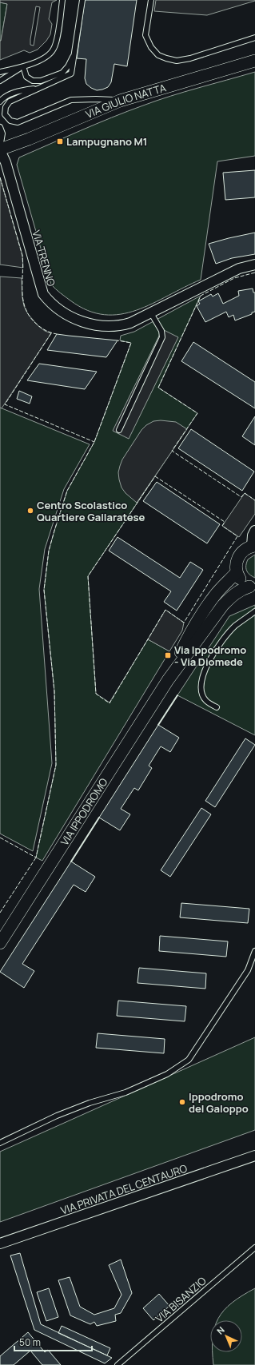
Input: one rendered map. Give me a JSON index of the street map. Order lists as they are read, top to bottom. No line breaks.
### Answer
{"streets":{"street":["VIA GIULIO NATTA","VIA TRENNO","VIA IPPODROMO","VIA PRIVATA DEL CENTAURO"],"lane":["VIA BISANZIO"]},"crossings":[["VIA GIULIO NATTA","VIA TRENNO"]],"places":{"transit":["Lampugnano M1","Via Ippodromo - Via Diomede"],"other":["Centro Scolastico Quartiere Gallaratese","Ippodromo del Galoppo"]},"scale_bar":"50 m","north":"top left"}
